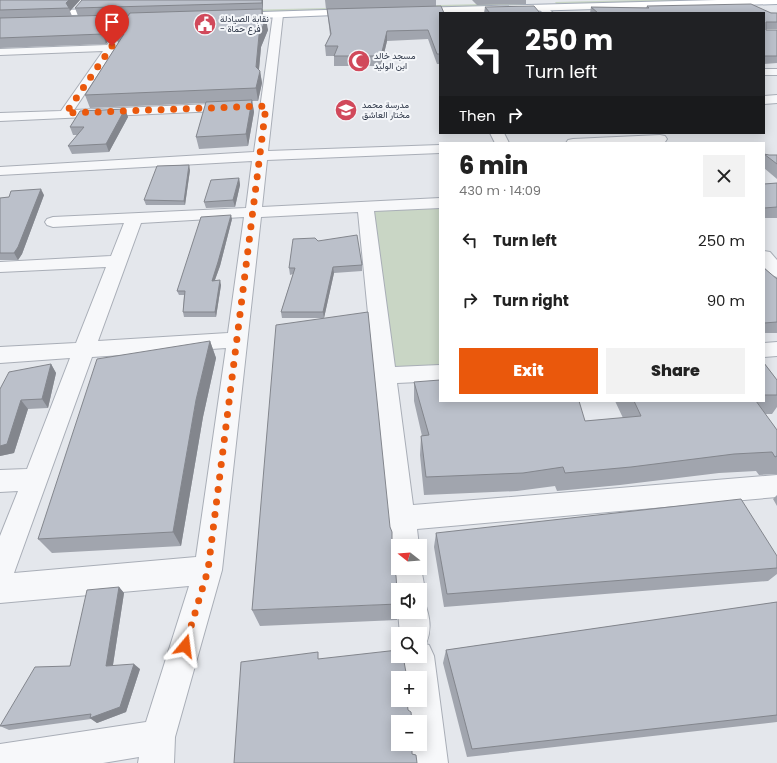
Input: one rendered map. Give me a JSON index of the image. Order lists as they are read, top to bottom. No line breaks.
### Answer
{"places":{"public building":["نقابة الصيادلة - فرع حماة"],"mosque":["مسجد خالد ابن الوليد"],"school or university":["مدرسة محمد مختار العاشق"]},"north":"left","page":{"turn":["250 m","Turn left"],"then":"Then","heading":["6 min","430 m · 14:09"],"list":[{"name":"Turn left","value":"250 m"},{"name":"Turn right","value":"90 m"}],"buttons":["Exit","Share"],"map_buttons":["+","−"]}}
